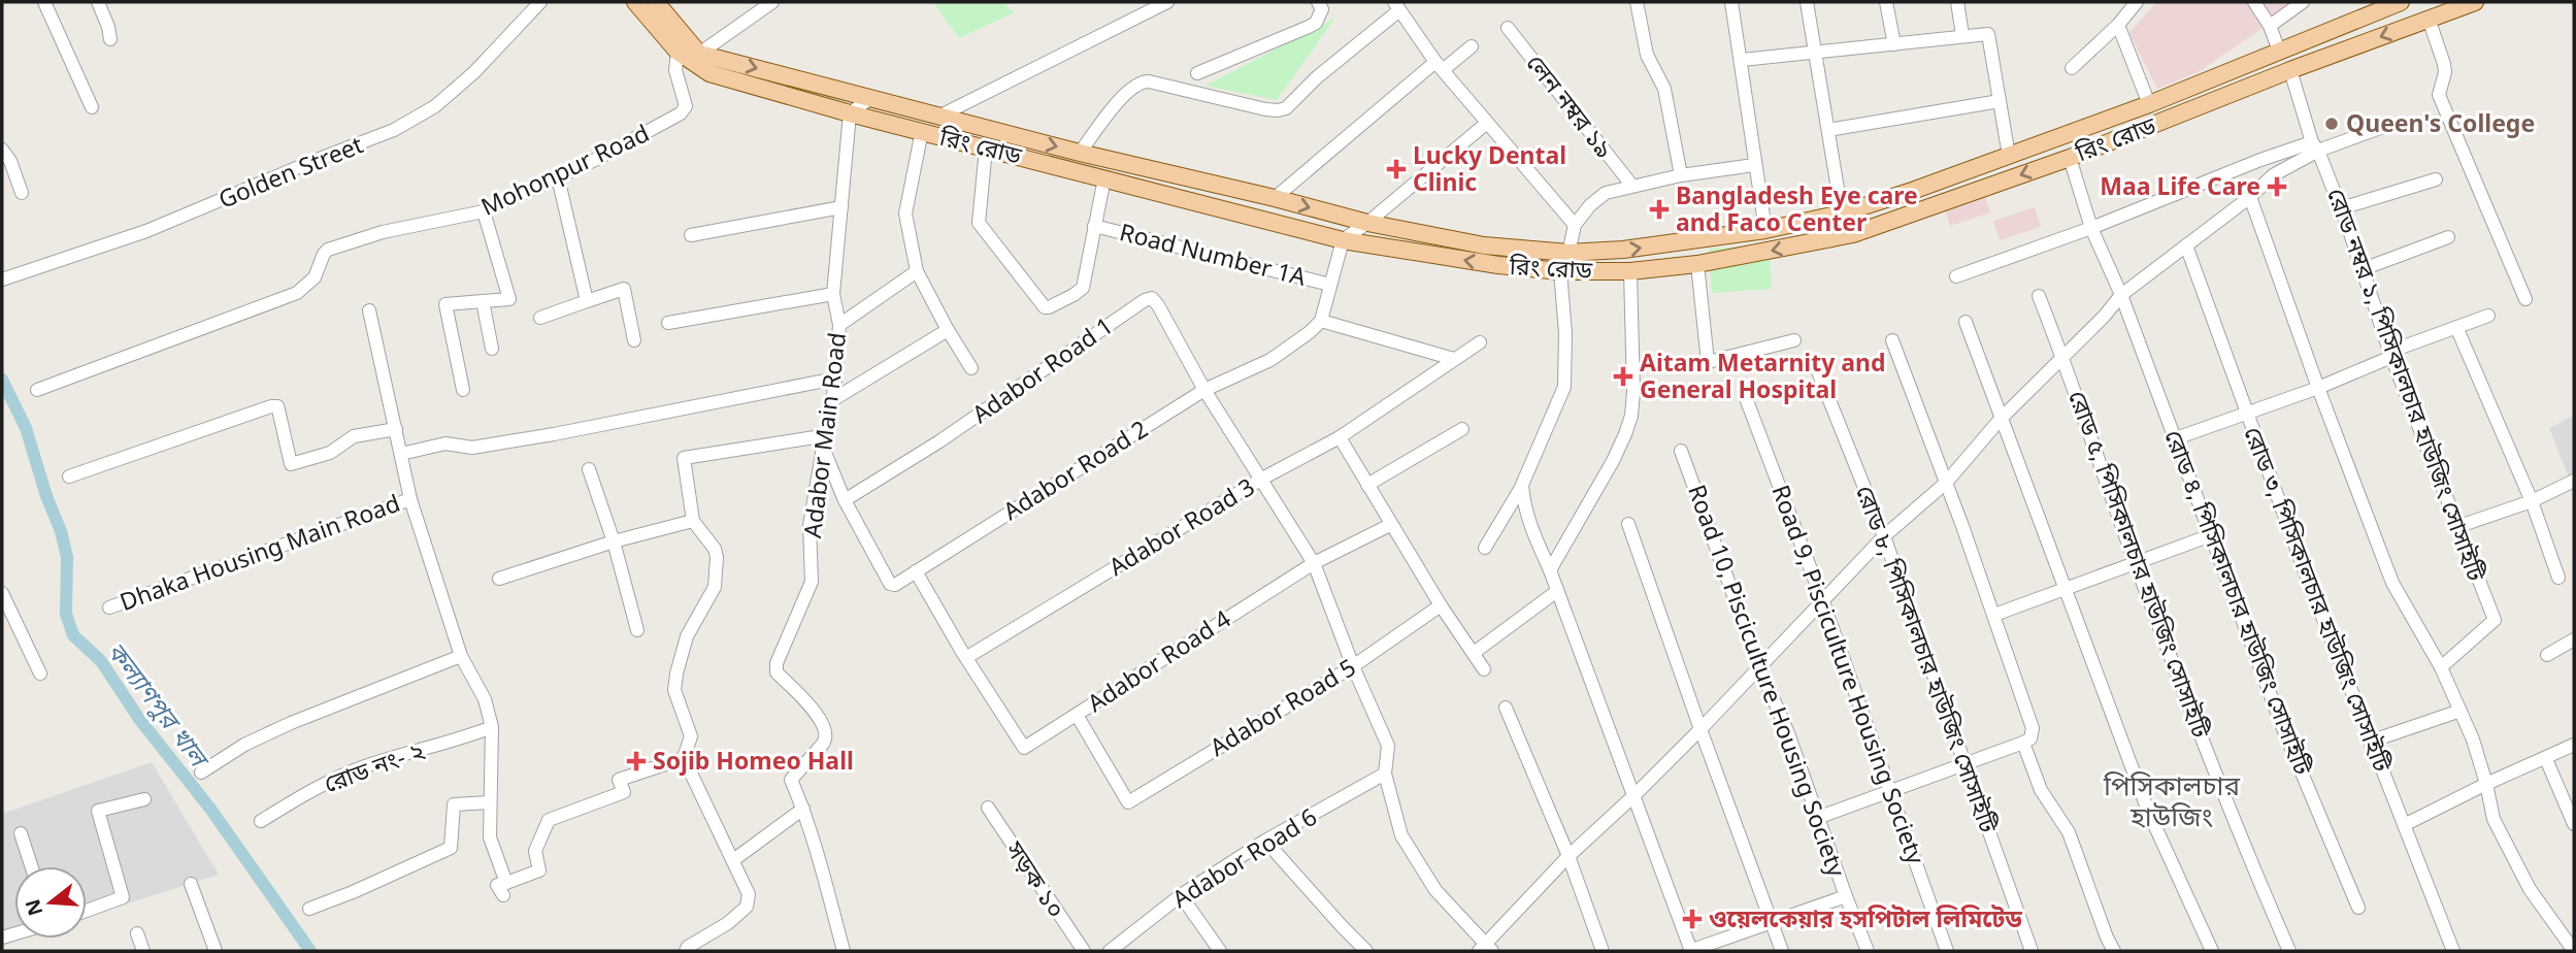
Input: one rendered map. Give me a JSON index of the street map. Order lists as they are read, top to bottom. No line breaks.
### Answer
{"streets":{"main road":["রিং রোড"],"street":["লেন নম্বর ১৯","Mohonpur Road","Golden Street","Road Number 1A","Adabor Road 1","রোড নম্বর ১, পিসিকালচার হাউজিং সোসাইটি","Adabor Main Road","Adabor Road 2","Adabor Road 3","Dhaka Housing Main Road","রোড ৫, পিসিকালচার হাউজিং সোসাইটি","রোড ৩, পিসিকালচার হাউজিং সোসাইটি","রোড ৪, পিসিকালচার হাউজিং সোসাইটি","রোড ৮, পিসিকালচার হাউজিং সোসাইটি","Adabor Road 4","Road 9, Pisciculture Housing Society","Road 10, Pisciculture Housing Society","Adabor Road 5","রোড নং- ২","Adabor Road 6","সড়ক ১০"]},"crossings":[["রিং রোড","Mohonpur Road"],["রিং রোড","রোড নম্বর ১, পিসিকালচার হাউজিং সোসাইটি"],["রিং রোড","Adabor Main Road"],["রিং রোড","রোড ৪, পিসিকালচার হাউজিং সোসাইটি"],["Road Number 1A","Adabor Road 2"],["Road Number 1A","Adabor Road 3"],["Adabor Road 1","Adabor Road 2"],["Adabor Main Road","Adabor Road 2"],["Adabor Road 3","Adabor Road 4"],["Adabor Road 4","Adabor Road 5"]],"districts":["পিসিকালচার হাউজিং"],"water":["কল্যাণপুর খাল"],"places":{"other":["Queen's College"],"health":["Lucky Dental Clinic","Maa Life Care","Bangladesh Eye care and Faco Center","Aitam Metarnity and General Hospital","Sojib Homeo Hall","ওয়েলকেয়ার হসপিটাল লিমিটেড"]},"north":"left"}
